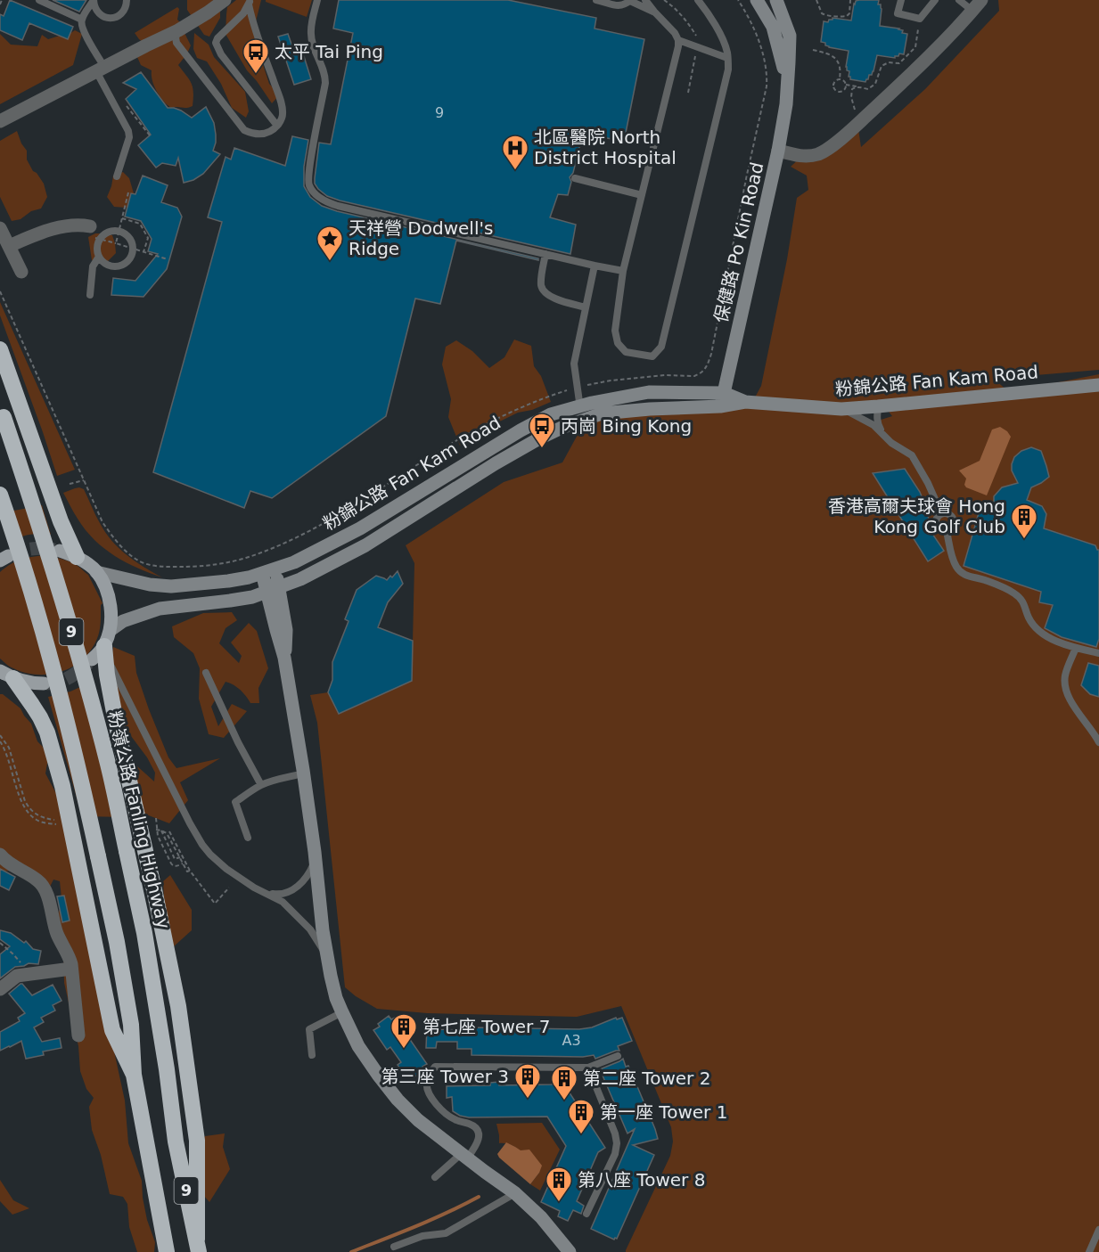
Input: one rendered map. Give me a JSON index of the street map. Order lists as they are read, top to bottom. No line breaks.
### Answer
{"streets":{"highway":["9","粉嶺公路 Fanling Highway"],"main road":["保健路 Po Kin Road","粉錦公路 Fan Kam Road"]},"crossings":[["保健路 Po Kin Road","粉錦公路 Fan Kam Road"]],"places":{"bus stop":["太平 Tai Ping","丙崗 Bing Kong"],"hospital":["北區醫院 North District Hospital"],"place":["天祥營 Dodwell's Ridge"],"building":["香港高爾夫球會 Hong Kong Golf Club","第七座 Tower 7","第三座 Tower 3","第二座 Tower 2","第一座 Tower 1","第八座 Tower 8"]},"house_numbers":["9","A3"]}
